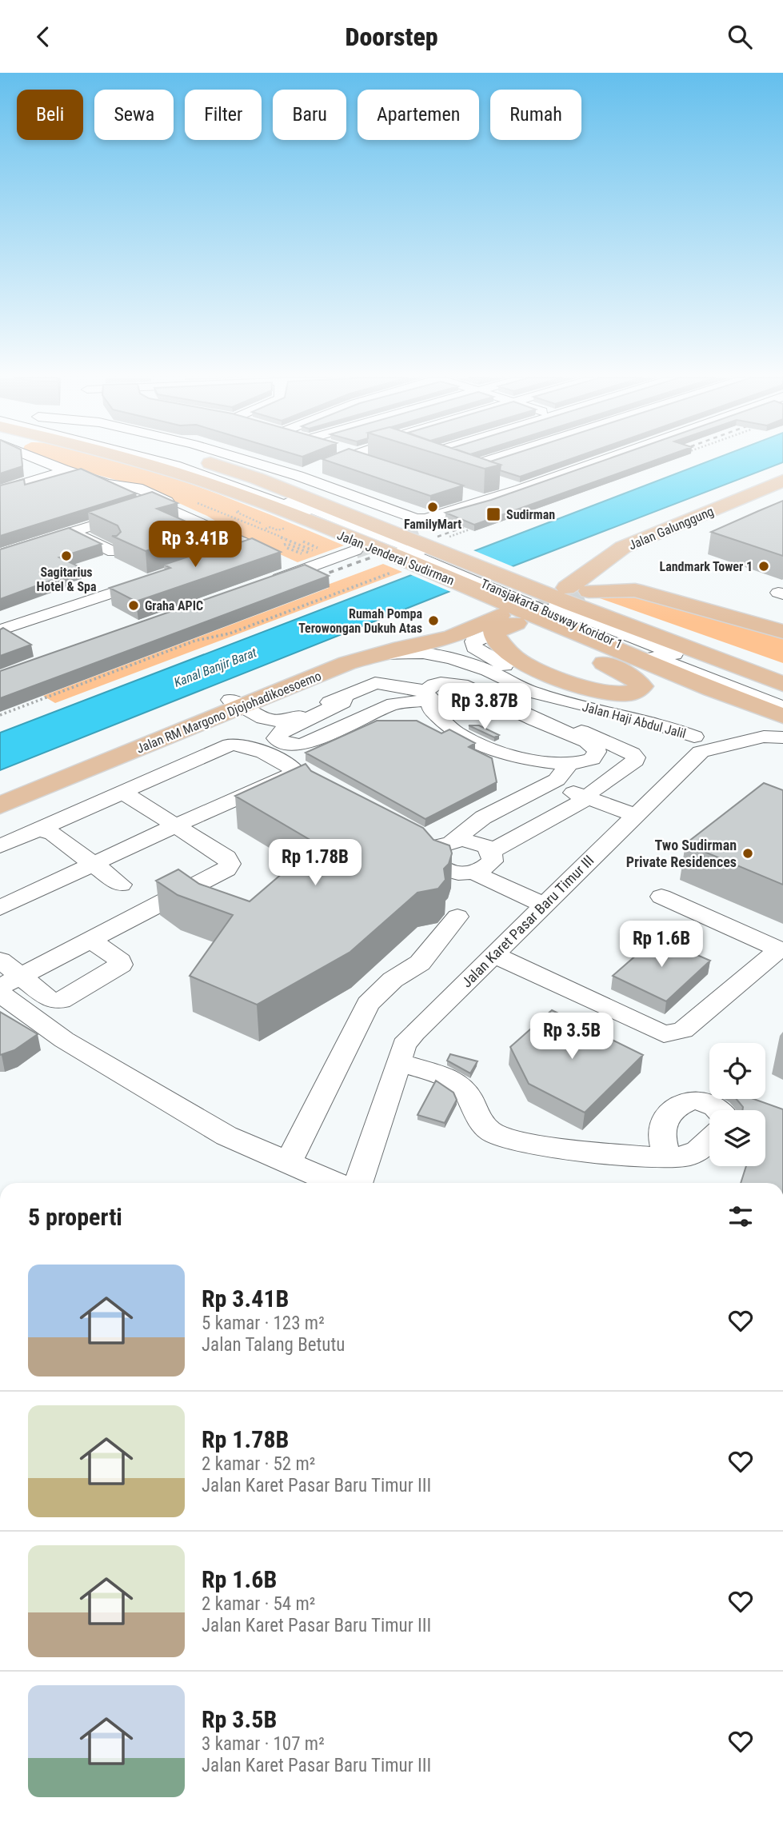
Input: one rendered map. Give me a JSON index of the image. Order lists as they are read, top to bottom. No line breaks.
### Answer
{"streets":{"main road":["Jalan Galunggung","Jalan Jenderal Sudirman","Jalan RM Margono Djojohadikoesoemo"],"street":["Transjakarta Busway Koridor 1","Jalan Haji Abdul Jalil","Jalan Karet Pasar Baru Timur III"]},"crossings":[["Jalan RM Margono Djojohadikoesoemo","Jalan Haji Abdul Jalil"],["Jalan Haji Abdul Jalil","Jalan Karet Pasar Baru Timur III"]],"water":["Kanal Banjir Barat"],"places":{"other":["FamilyMart","Sagitarius Hotel & Spa","Landmark Tower 1","Graha APIC","Rumah Pompa Terowongan Dukuh Atas","Two Sudirman Private Residences"],"transit":["Sudirman"]},"page":{"header":"Doorstep","chip":["Beli","Sewa","Filter","Baru","Apartemen","Rumah"],"price":["Rp 3.41B","Rp 3.87B","Rp 1.78B","Rp 1.6B","Rp 3.5B"],"heading":"5 properti","list":[{"name":"Rp 3.41B","note":"5 kamar · 123 m² · Jalan Talang Betutu"},{"name":"Rp 1.78B","note":"2 kamar · 52 m² · Jalan Karet Pasar Baru Timur III"},{"name":"Rp 1.6B","note":"2 kamar · 54 m² · Jalan Karet Pasar Baru Timur III"},{"name":"Rp 3.5B","note":"3 kamar · 107 m² · Jalan Karet Pasar Baru Timur III"}]}}
